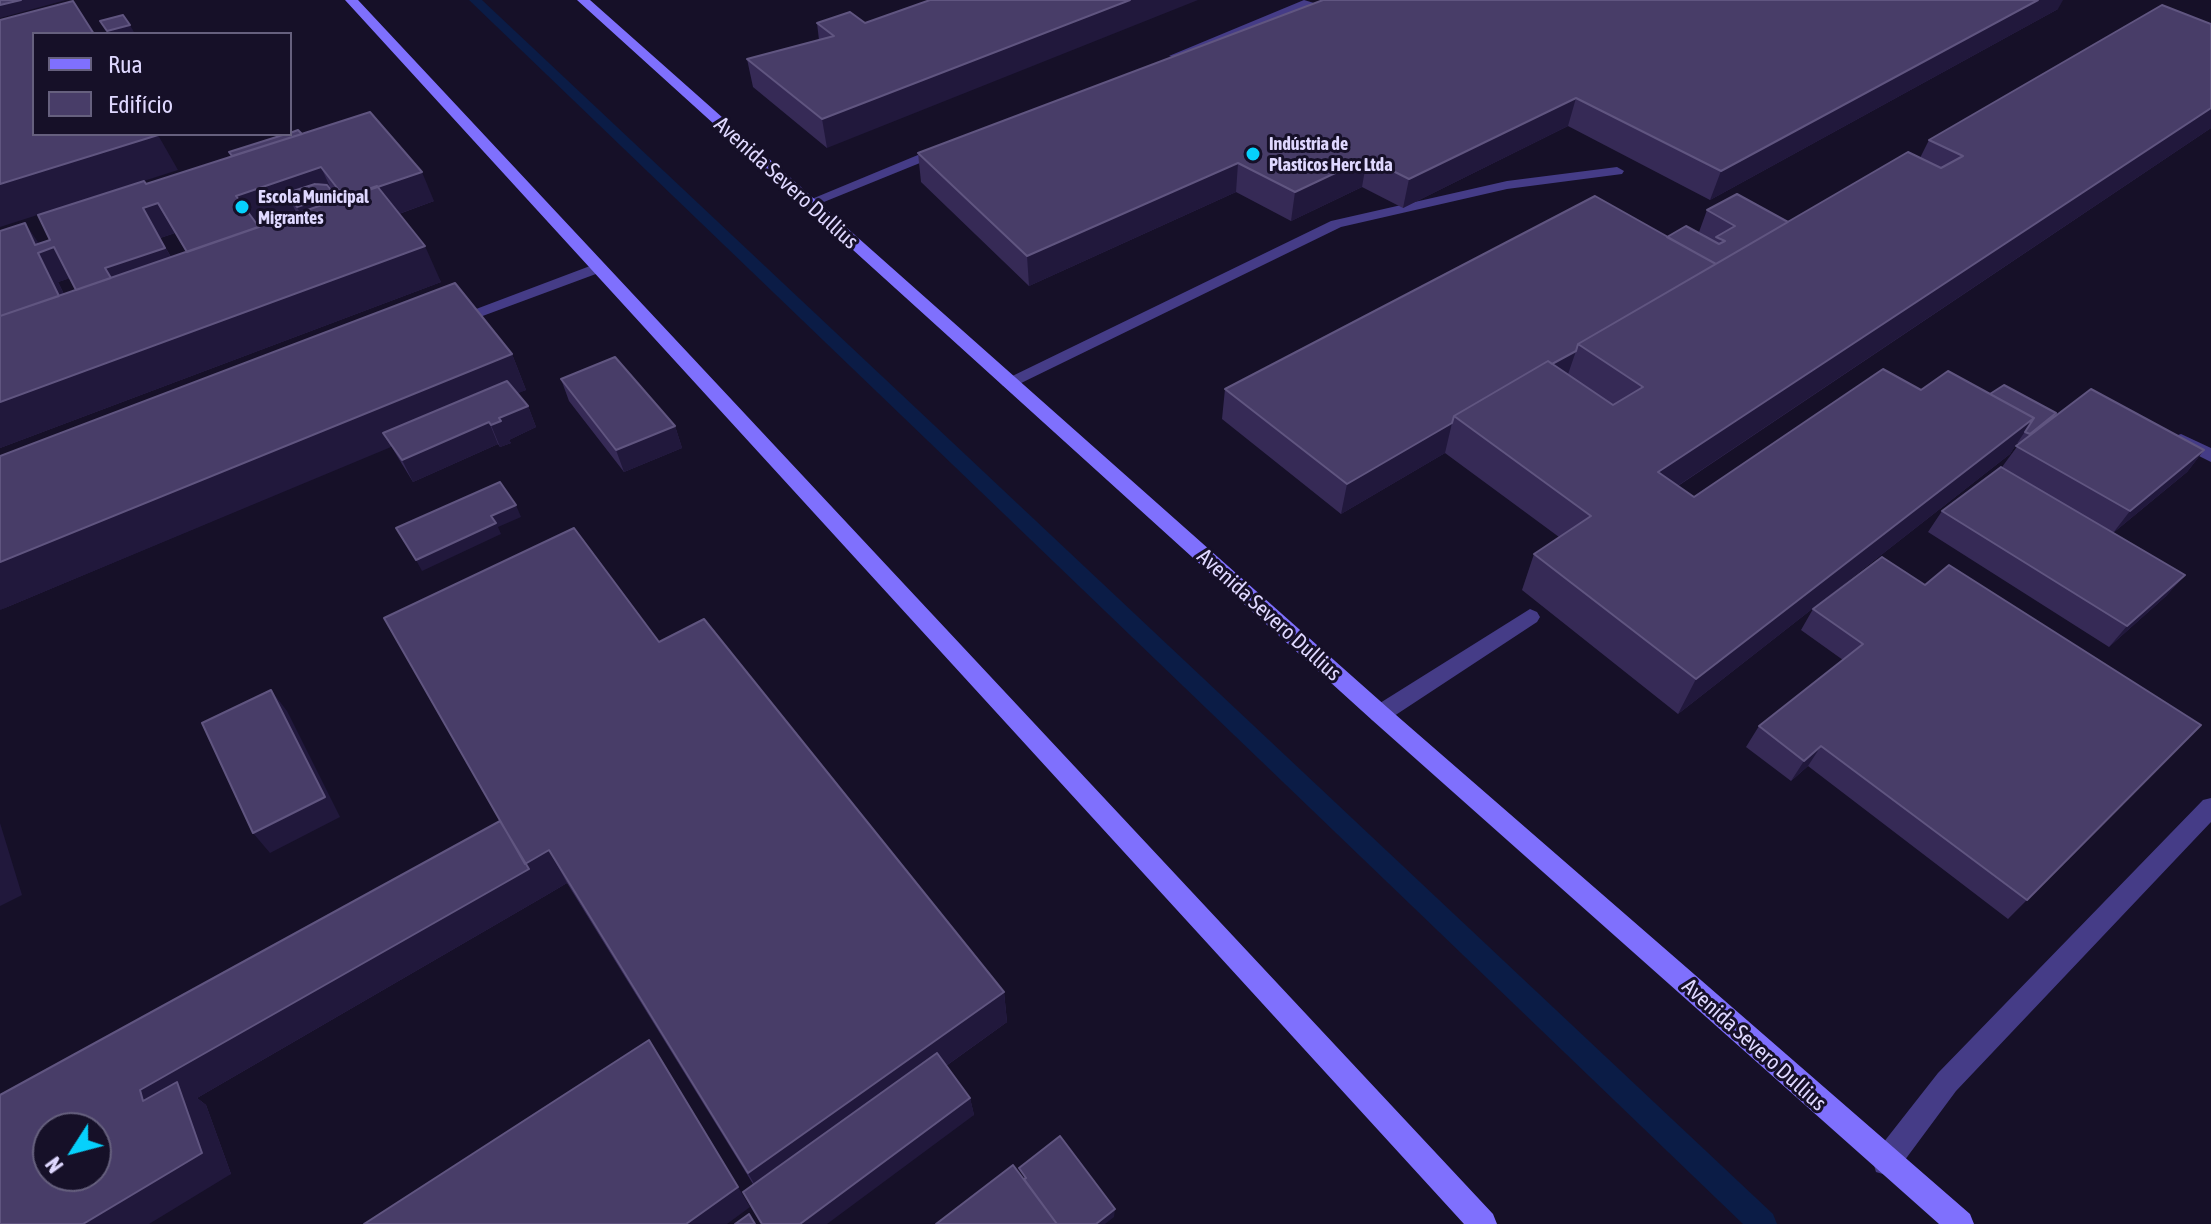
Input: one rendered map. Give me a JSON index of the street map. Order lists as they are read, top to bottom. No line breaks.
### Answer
{"streets":{"main road":["Avenida Severo Dullius"]},"places":["Indústria de Plasticos Herc Ltda","Escola Municipal Migrantes"],"legend":["Rua","Edifício"],"north":"bottom left"}
